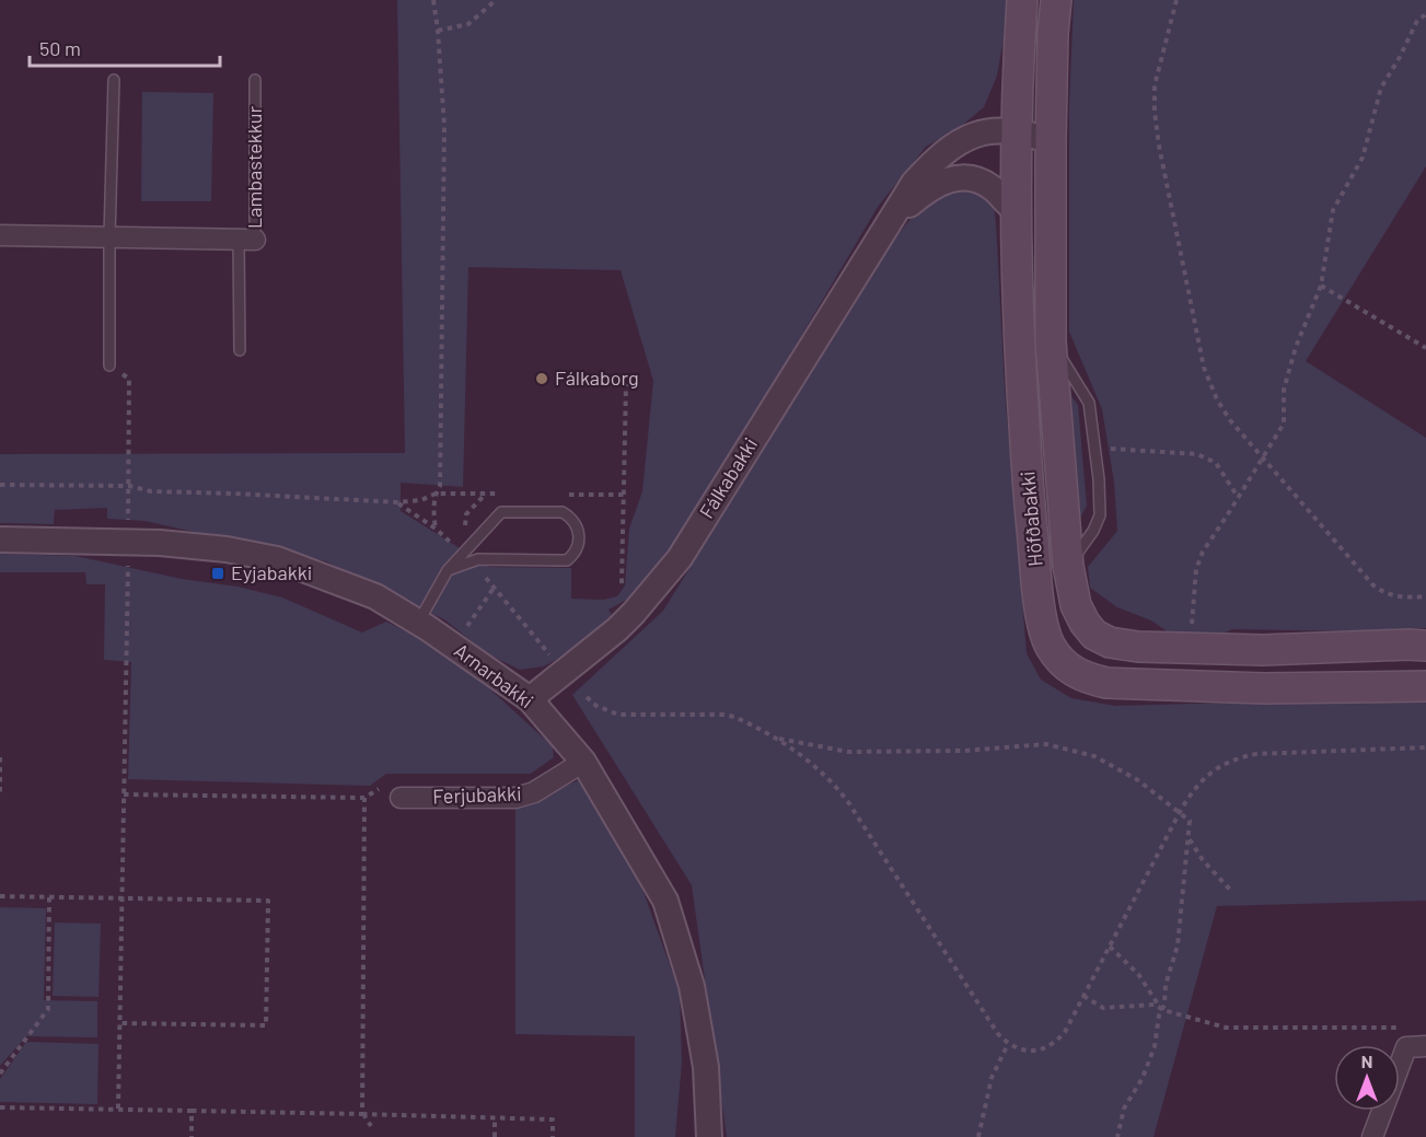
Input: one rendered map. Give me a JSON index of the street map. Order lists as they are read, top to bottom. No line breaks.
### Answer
{"streets":{"main road":["Höfðabakki"],"street":["Lambastekkur","Fálkabakki","Arnarbakki","Ferjubakki"]},"crossings":[["Fálkabakki","Höfðabakki"],["Fálkabakki","Arnarbakki"],["Arnarbakki","Ferjubakki"]],"places":{"other":["Fálkaborg"],"transit":["Eyjabakki"]},"scale_bar":"50 m","north":"top"}
